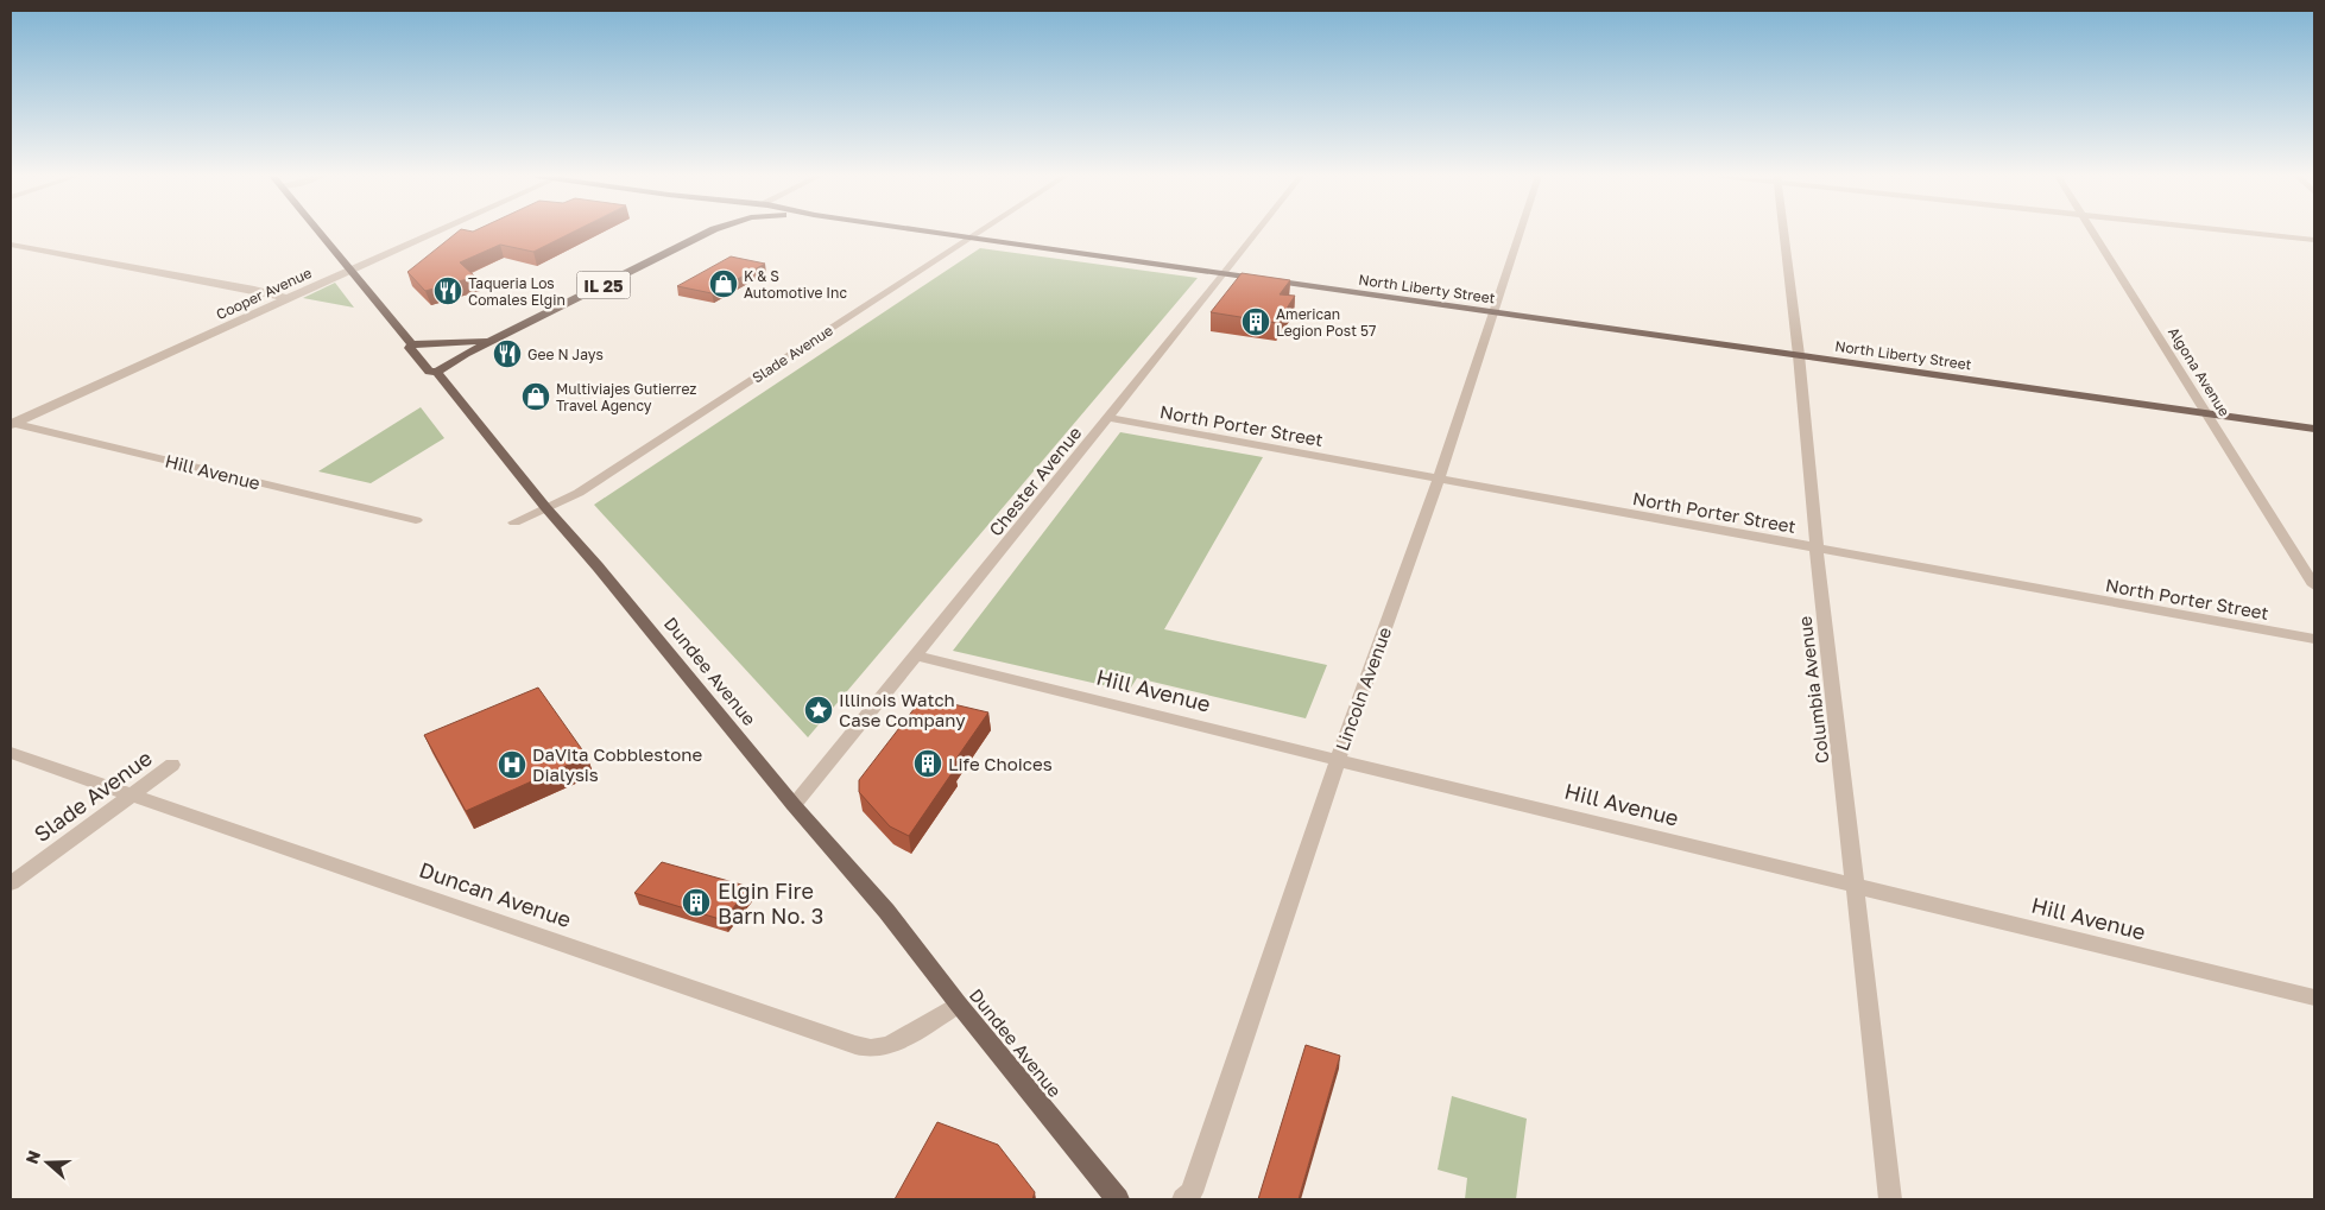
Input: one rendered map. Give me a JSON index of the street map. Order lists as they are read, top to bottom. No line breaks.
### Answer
{"streets":{"main road":["IL 25","North Liberty Street","Dundee Avenue"],"street":["Cooper Avenue","Slade Avenue","Algona Avenue","North Porter Street","Hill Avenue","Chester Avenue","Lincoln Avenue","Columbia Avenue","Duncan Avenue"]},"crossings":[["North Liberty Street","Slade Avenue"],["North Liberty Street","Algona Avenue"],["North Liberty Street","Chester Avenue"],["North Liberty Street","Lincoln Avenue"],["North Liberty Street","Columbia Avenue"],["Cooper Avenue","Hill Avenue"],["Cooper Avenue","Dundee Avenue"],["Slade Avenue","Dundee Avenue"],["Slade Avenue","Duncan Avenue"],["North Porter Street","Chester Avenue"],["North Porter Street","Lincoln Avenue"],["North Porter Street","Columbia Avenue"],["Hill Avenue","Chester Avenue"],["Hill Avenue","Lincoln Avenue"],["Hill Avenue","Columbia Avenue"],["Chester Avenue","Dundee Avenue"],["Dundee Avenue","Duncan Avenue"]],"places":{"shop":["K & S Automotive Inc","Multiviajes Gutierrez Travel Agency"],"restaurant":["Taqueria Los Comales Elgin","Gee N Jays"],"building":["American Legion Post 57","Life Choices","Elgin Fire Barn No. 3"],"place":["Illinois Watch Case Company"],"hospital":["DaVita Cobblestone Dialysis"]},"north":"left"}
